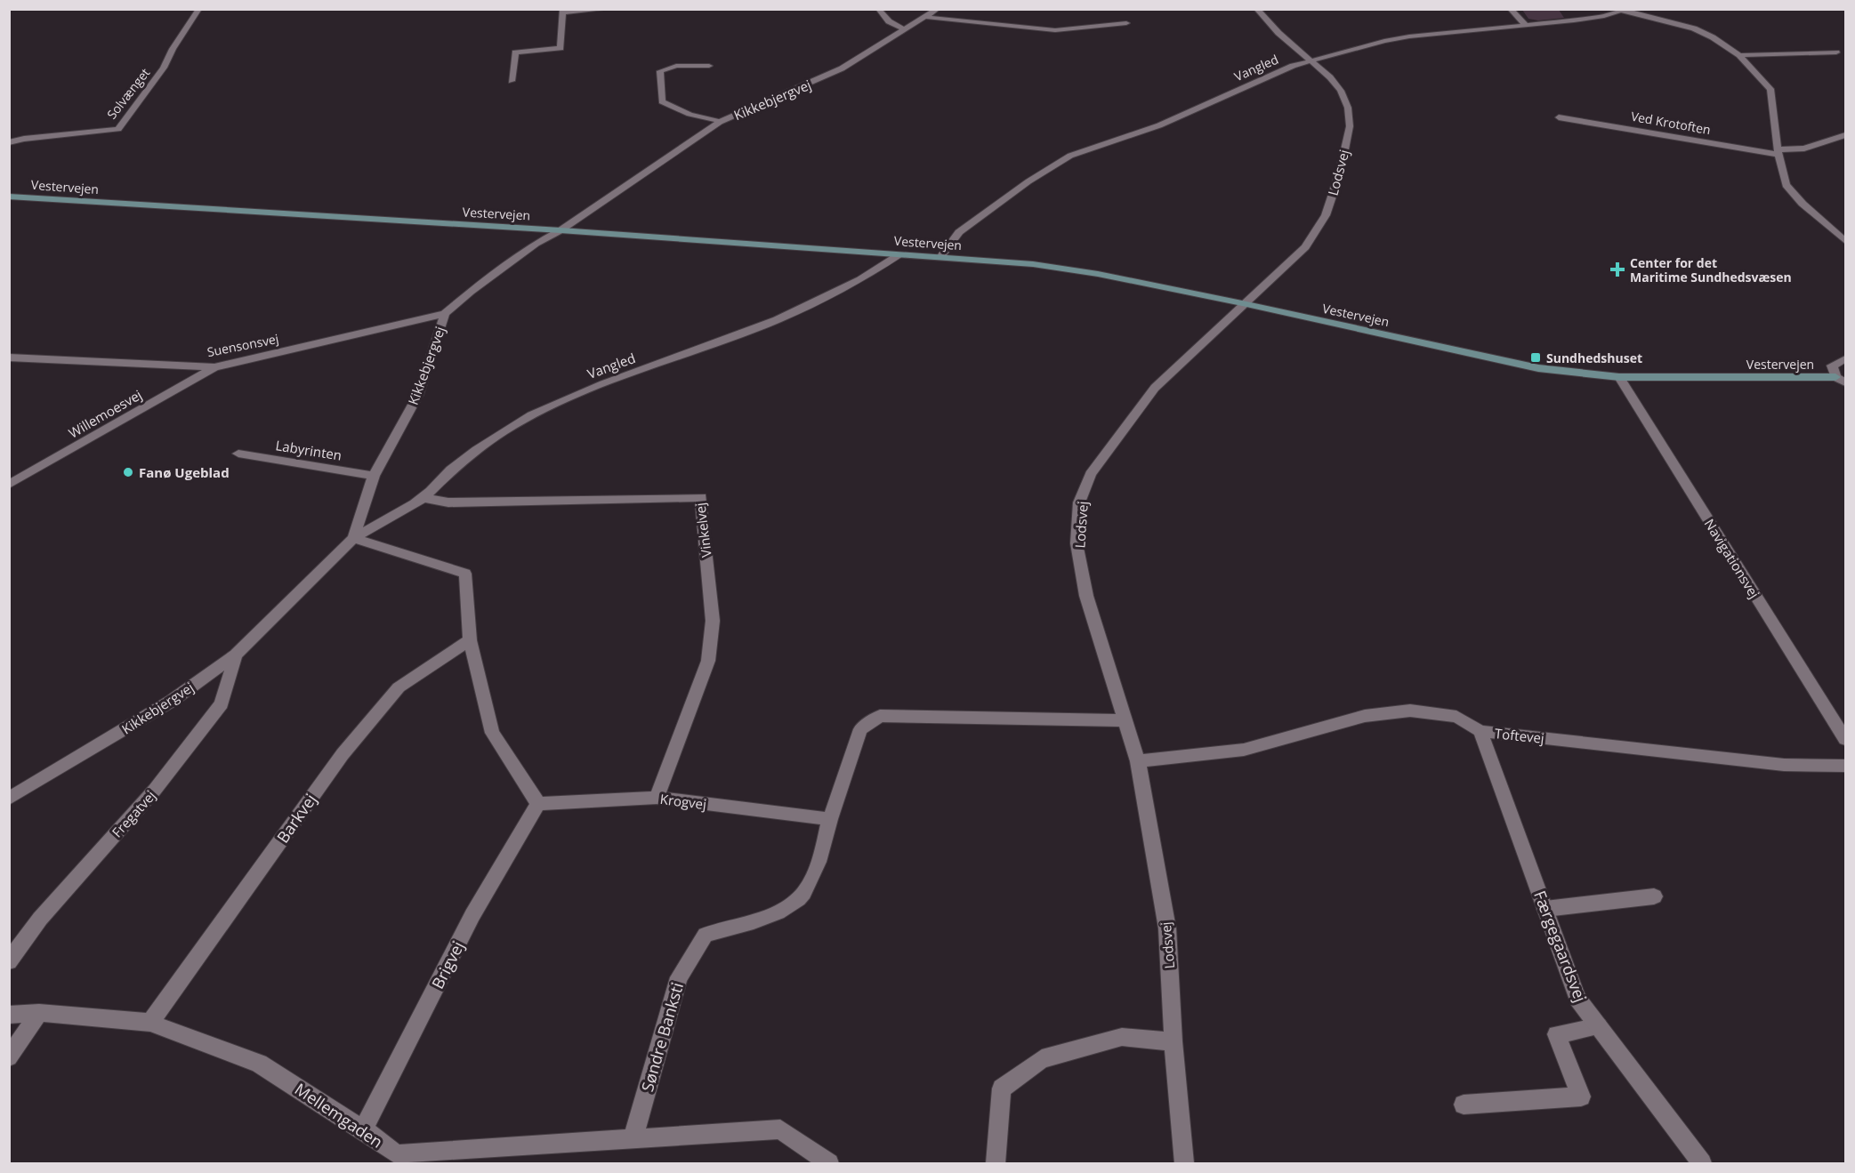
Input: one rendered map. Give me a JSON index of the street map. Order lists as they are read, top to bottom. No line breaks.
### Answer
{"streets":{"street":["Vangled","Solvænget","Kikkebjergvej","Ved Krotoften","Lodsvej","Vestervejen","Suensonsvej","Willemoesvej","Labyrinten","Vinkelvej","Navigationsvej","Toftevej","Krogvej","Fregatvej","Barkvej","Færgegaardsvej","Brigvej","Søndre Banksti","Mellemgaden"]},"crossings":[["Vangled","Kikkebjergvej"],["Vangled","Lodsvej"],["Vangled","Vestervejen"],["Vangled","Vinkelvej"],["Kikkebjergvej","Vestervejen"],["Kikkebjergvej","Suensonsvej"],["Kikkebjergvej","Labyrinten"],["Kikkebjergvej","Fregatvej"],["Lodsvej","Vestervejen"],["Lodsvej","Toftevej"],["Vestervejen","Navigationsvej"],["Suensonsvej","Willemoesvej"],["Vinkelvej","Krogvej"],["Toftevej","Færgegaardsvej"],["Krogvej","Brigvej"],["Krogvej","Søndre Banksti"],["Barkvej","Mellemgaden"],["Brigvej","Mellemgaden"],["Søndre Banksti","Mellemgaden"]],"places":{"health":["Center for det Maritime Sundhedsvæsen"],"transit":["Sundhedshuset"],"other":["Fanø Ugeblad"]}}
